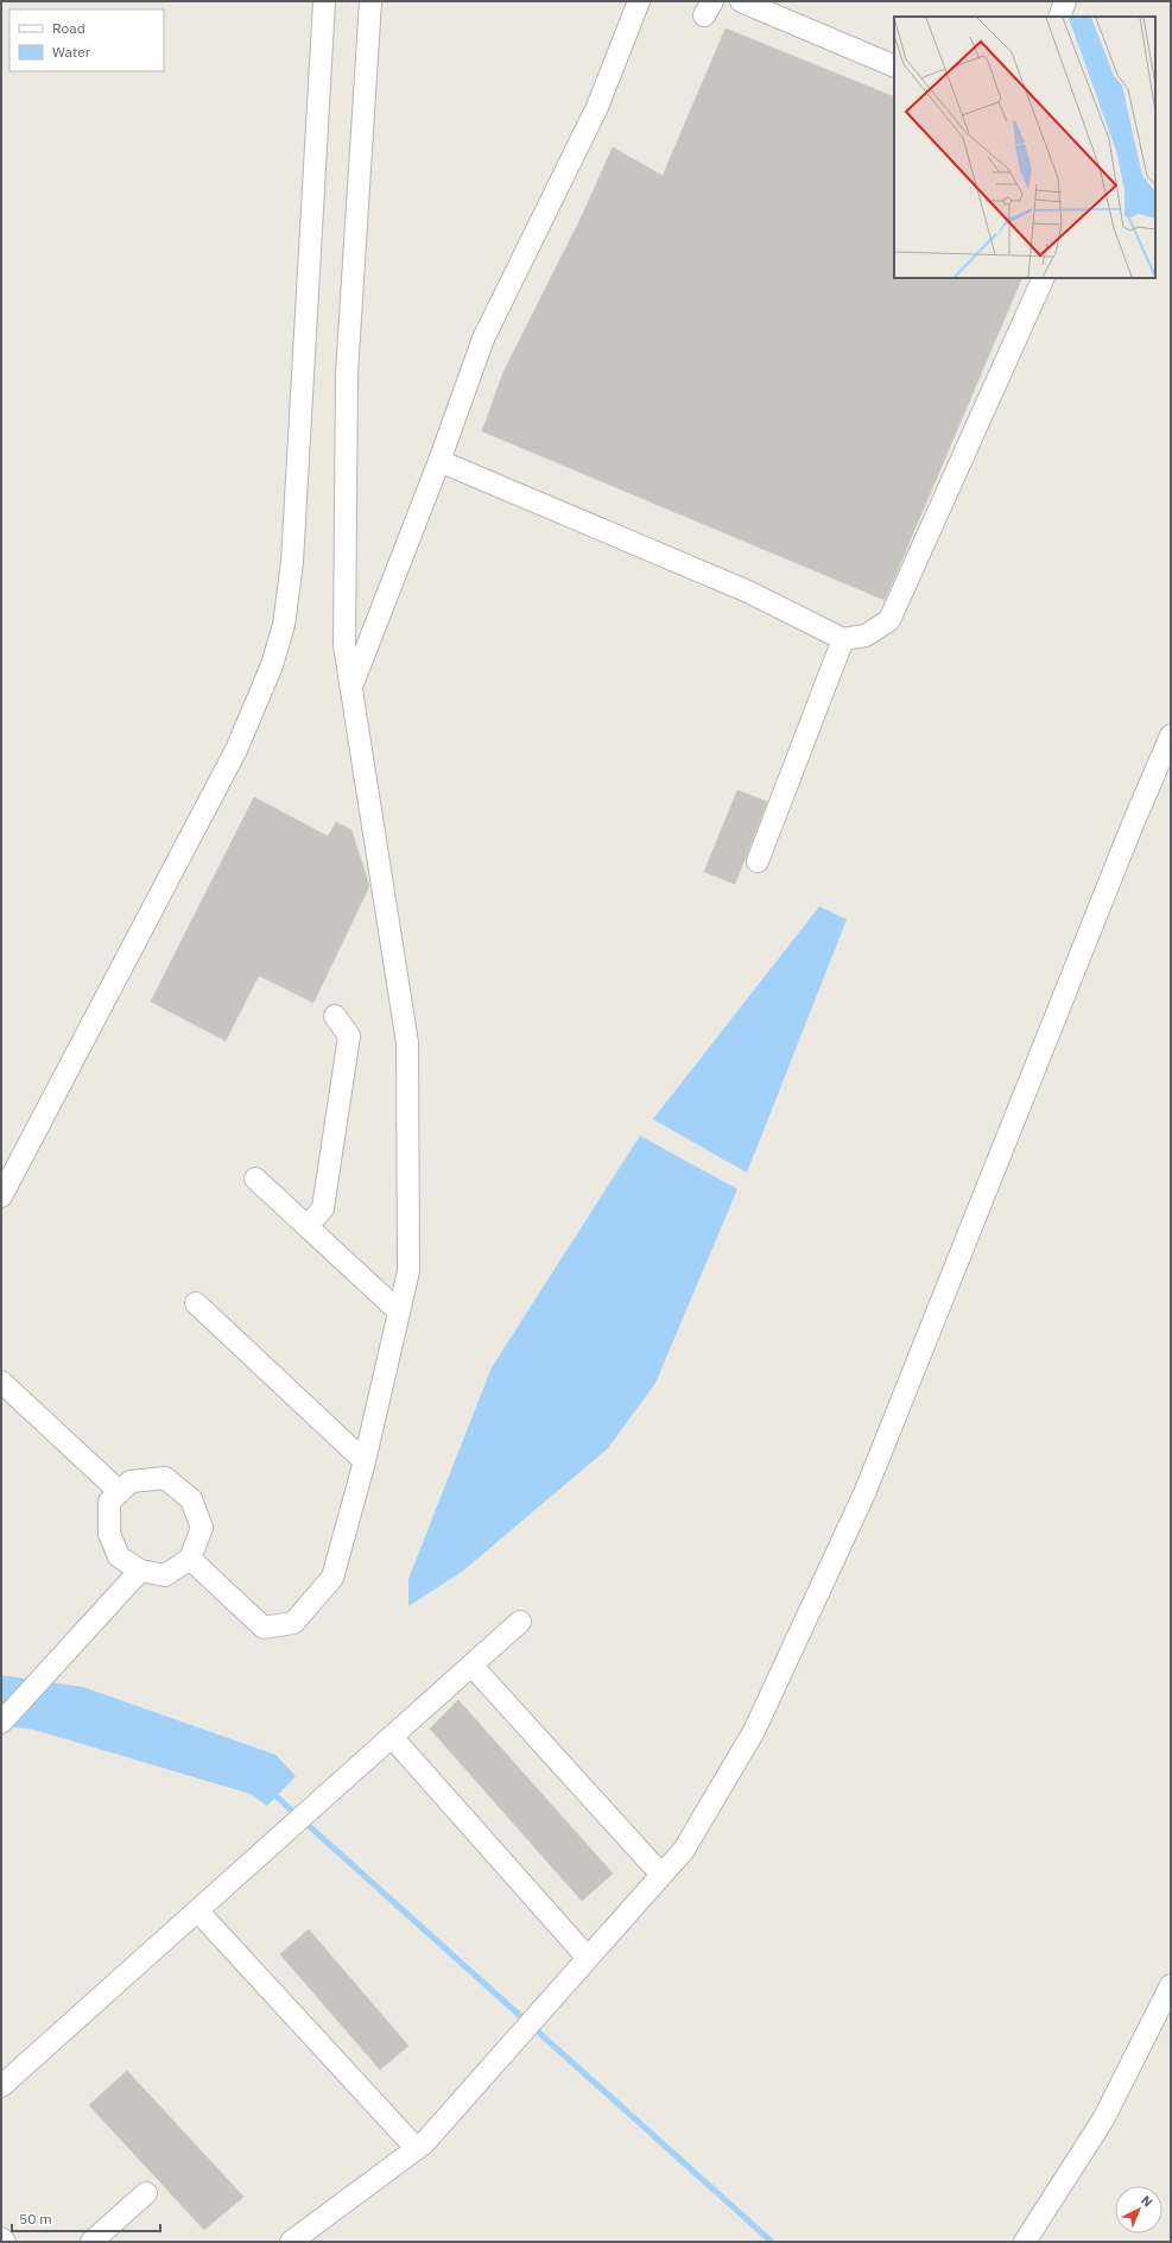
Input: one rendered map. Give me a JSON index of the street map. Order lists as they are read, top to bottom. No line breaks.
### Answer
{"legend":["Road","Water"],"scale_bar":"50 m","north":"top right"}
